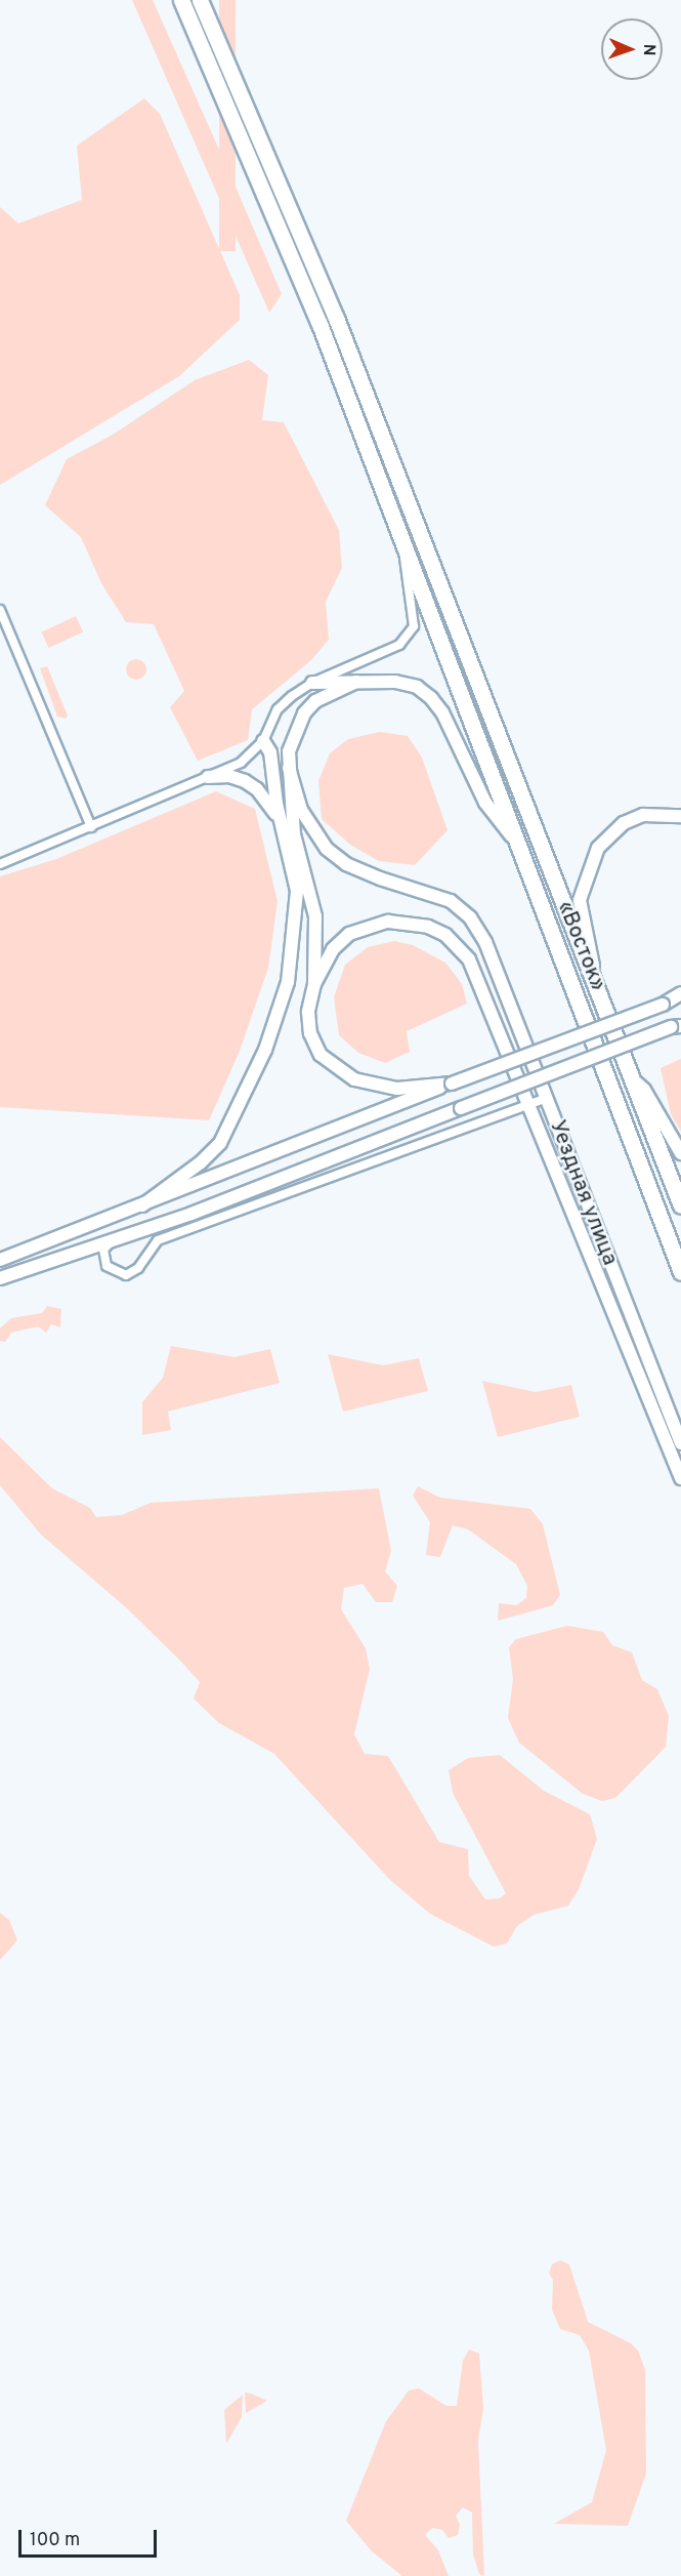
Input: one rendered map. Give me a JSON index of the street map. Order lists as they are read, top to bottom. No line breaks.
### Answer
{"streets":{"highway":["«Восток»"],"street":["Уездная улица"]},"scale_bar":"100 m","north":"right"}
